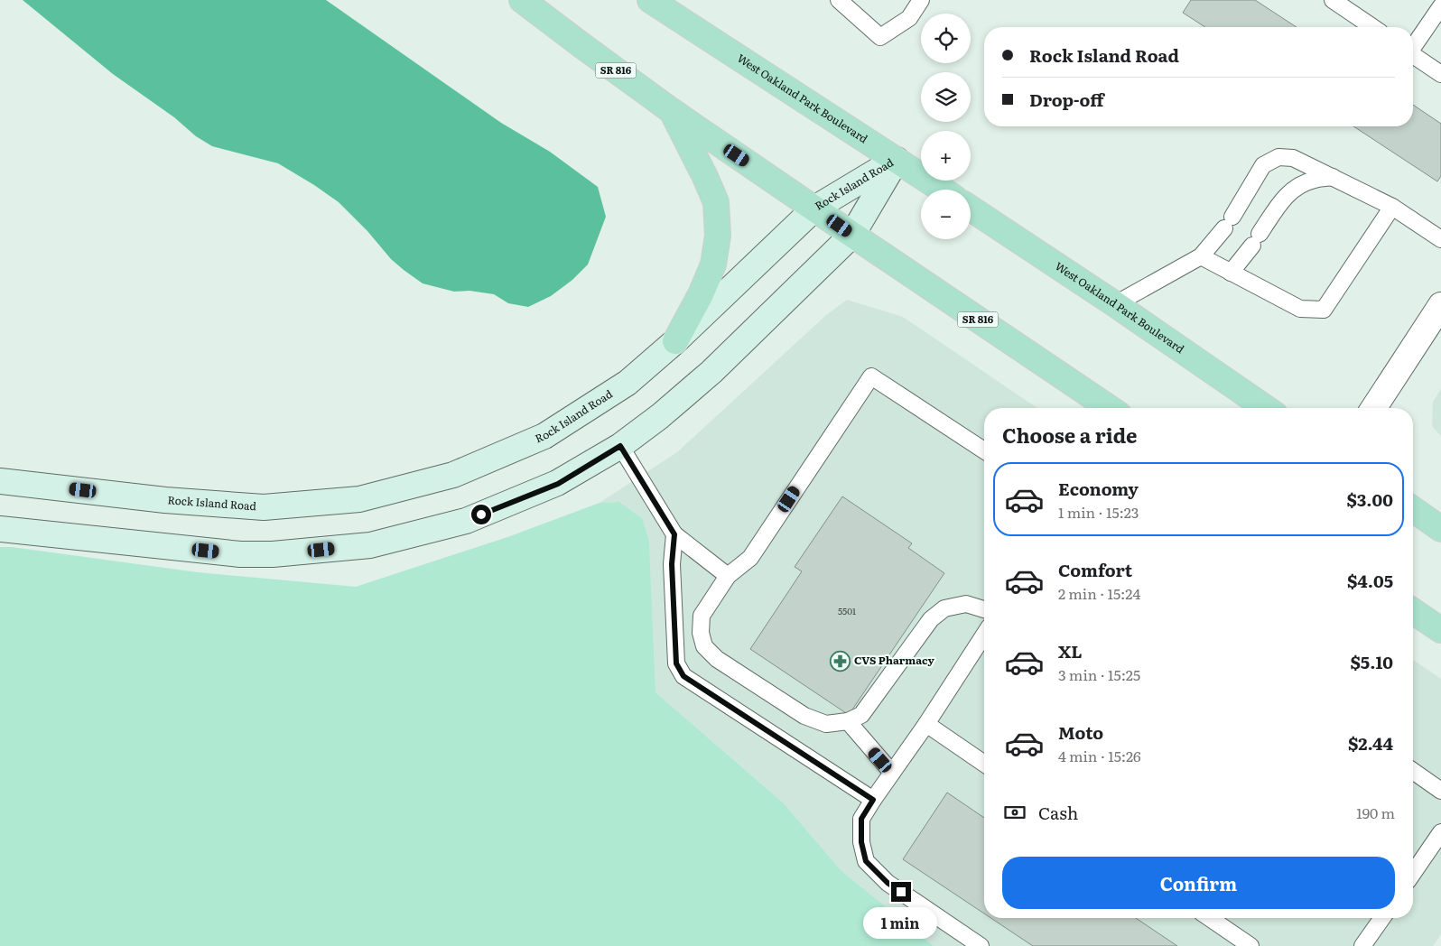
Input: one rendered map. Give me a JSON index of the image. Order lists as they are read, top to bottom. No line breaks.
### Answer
{"streets":{"main road":["SR 816","West Oakland Park Boulevard","Rock Island Road"]},"crossings":[["SR 816","Rock Island Road"],["West Oakland Park Boulevard","Rock Island Road"]],"places":{"pharmacy":["CVS Pharmacy"]},"house_numbers":["5501"],"page":{"map_buttons":["+","−"],"banner":["Rock Island Road","Drop-off"],"heading":"Choose a ride","list":[{"name":"Economy","note":"1 min · 15:23","value":"$3.00"},{"name":"Comfort","note":"2 min · 15:24","value":"$4.05"},{"name":"XL","note":"3 min · 15:25","value":"$5.10"},{"name":"Moto","note":"4 min · 15:26","value":"$2.44"}],"pay":["Cash","190 m"],"buttons":"Confirm","bubble":"1 min"}}
